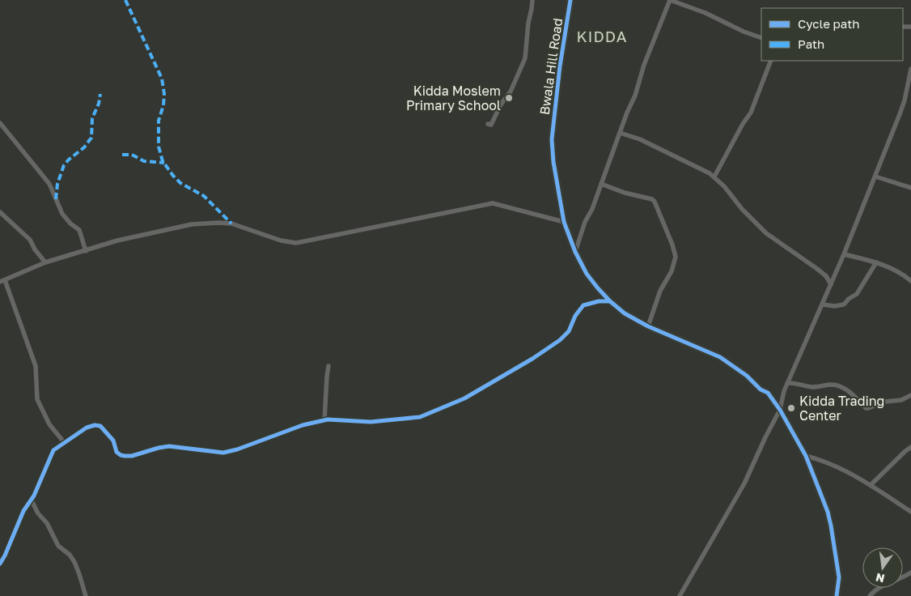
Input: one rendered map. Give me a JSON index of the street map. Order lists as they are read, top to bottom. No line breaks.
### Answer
{"streets":{"street":["Bwala Hill Road"]},"districts":["KIDDA"],"places":["Kidda Moslem Primary School","Kidda Trading Center"],"legend":["Cycle path","Path"],"north":"bottom"}
